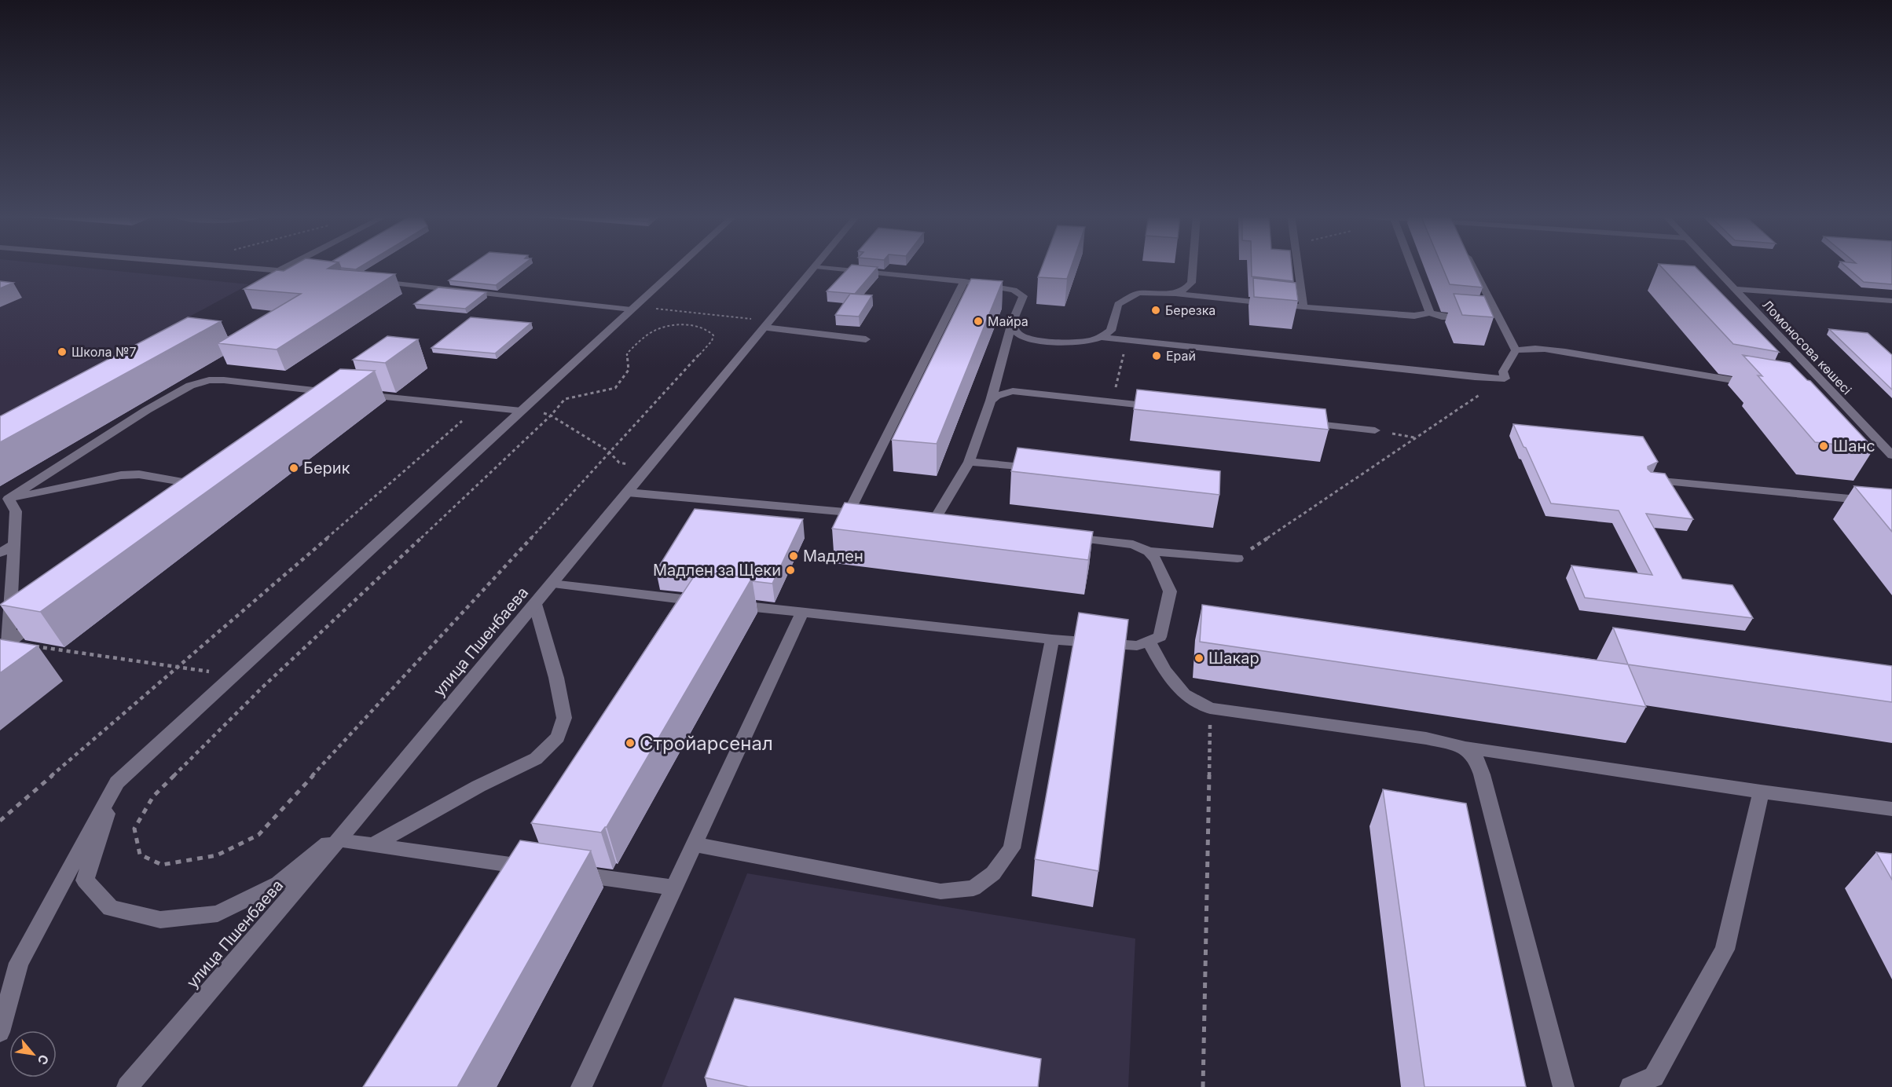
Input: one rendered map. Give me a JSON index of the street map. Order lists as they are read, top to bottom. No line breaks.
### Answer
{"streets":{"main road":["Ломоносова көшесі","улица Пшенбаева"]},"places":["Березка","Майра","Школа №7","Ерай","Шанс","Берик","Мадлен","Мадлен за Щеки","Шакар","Стройарсенал"],"north":"bottom right"}
